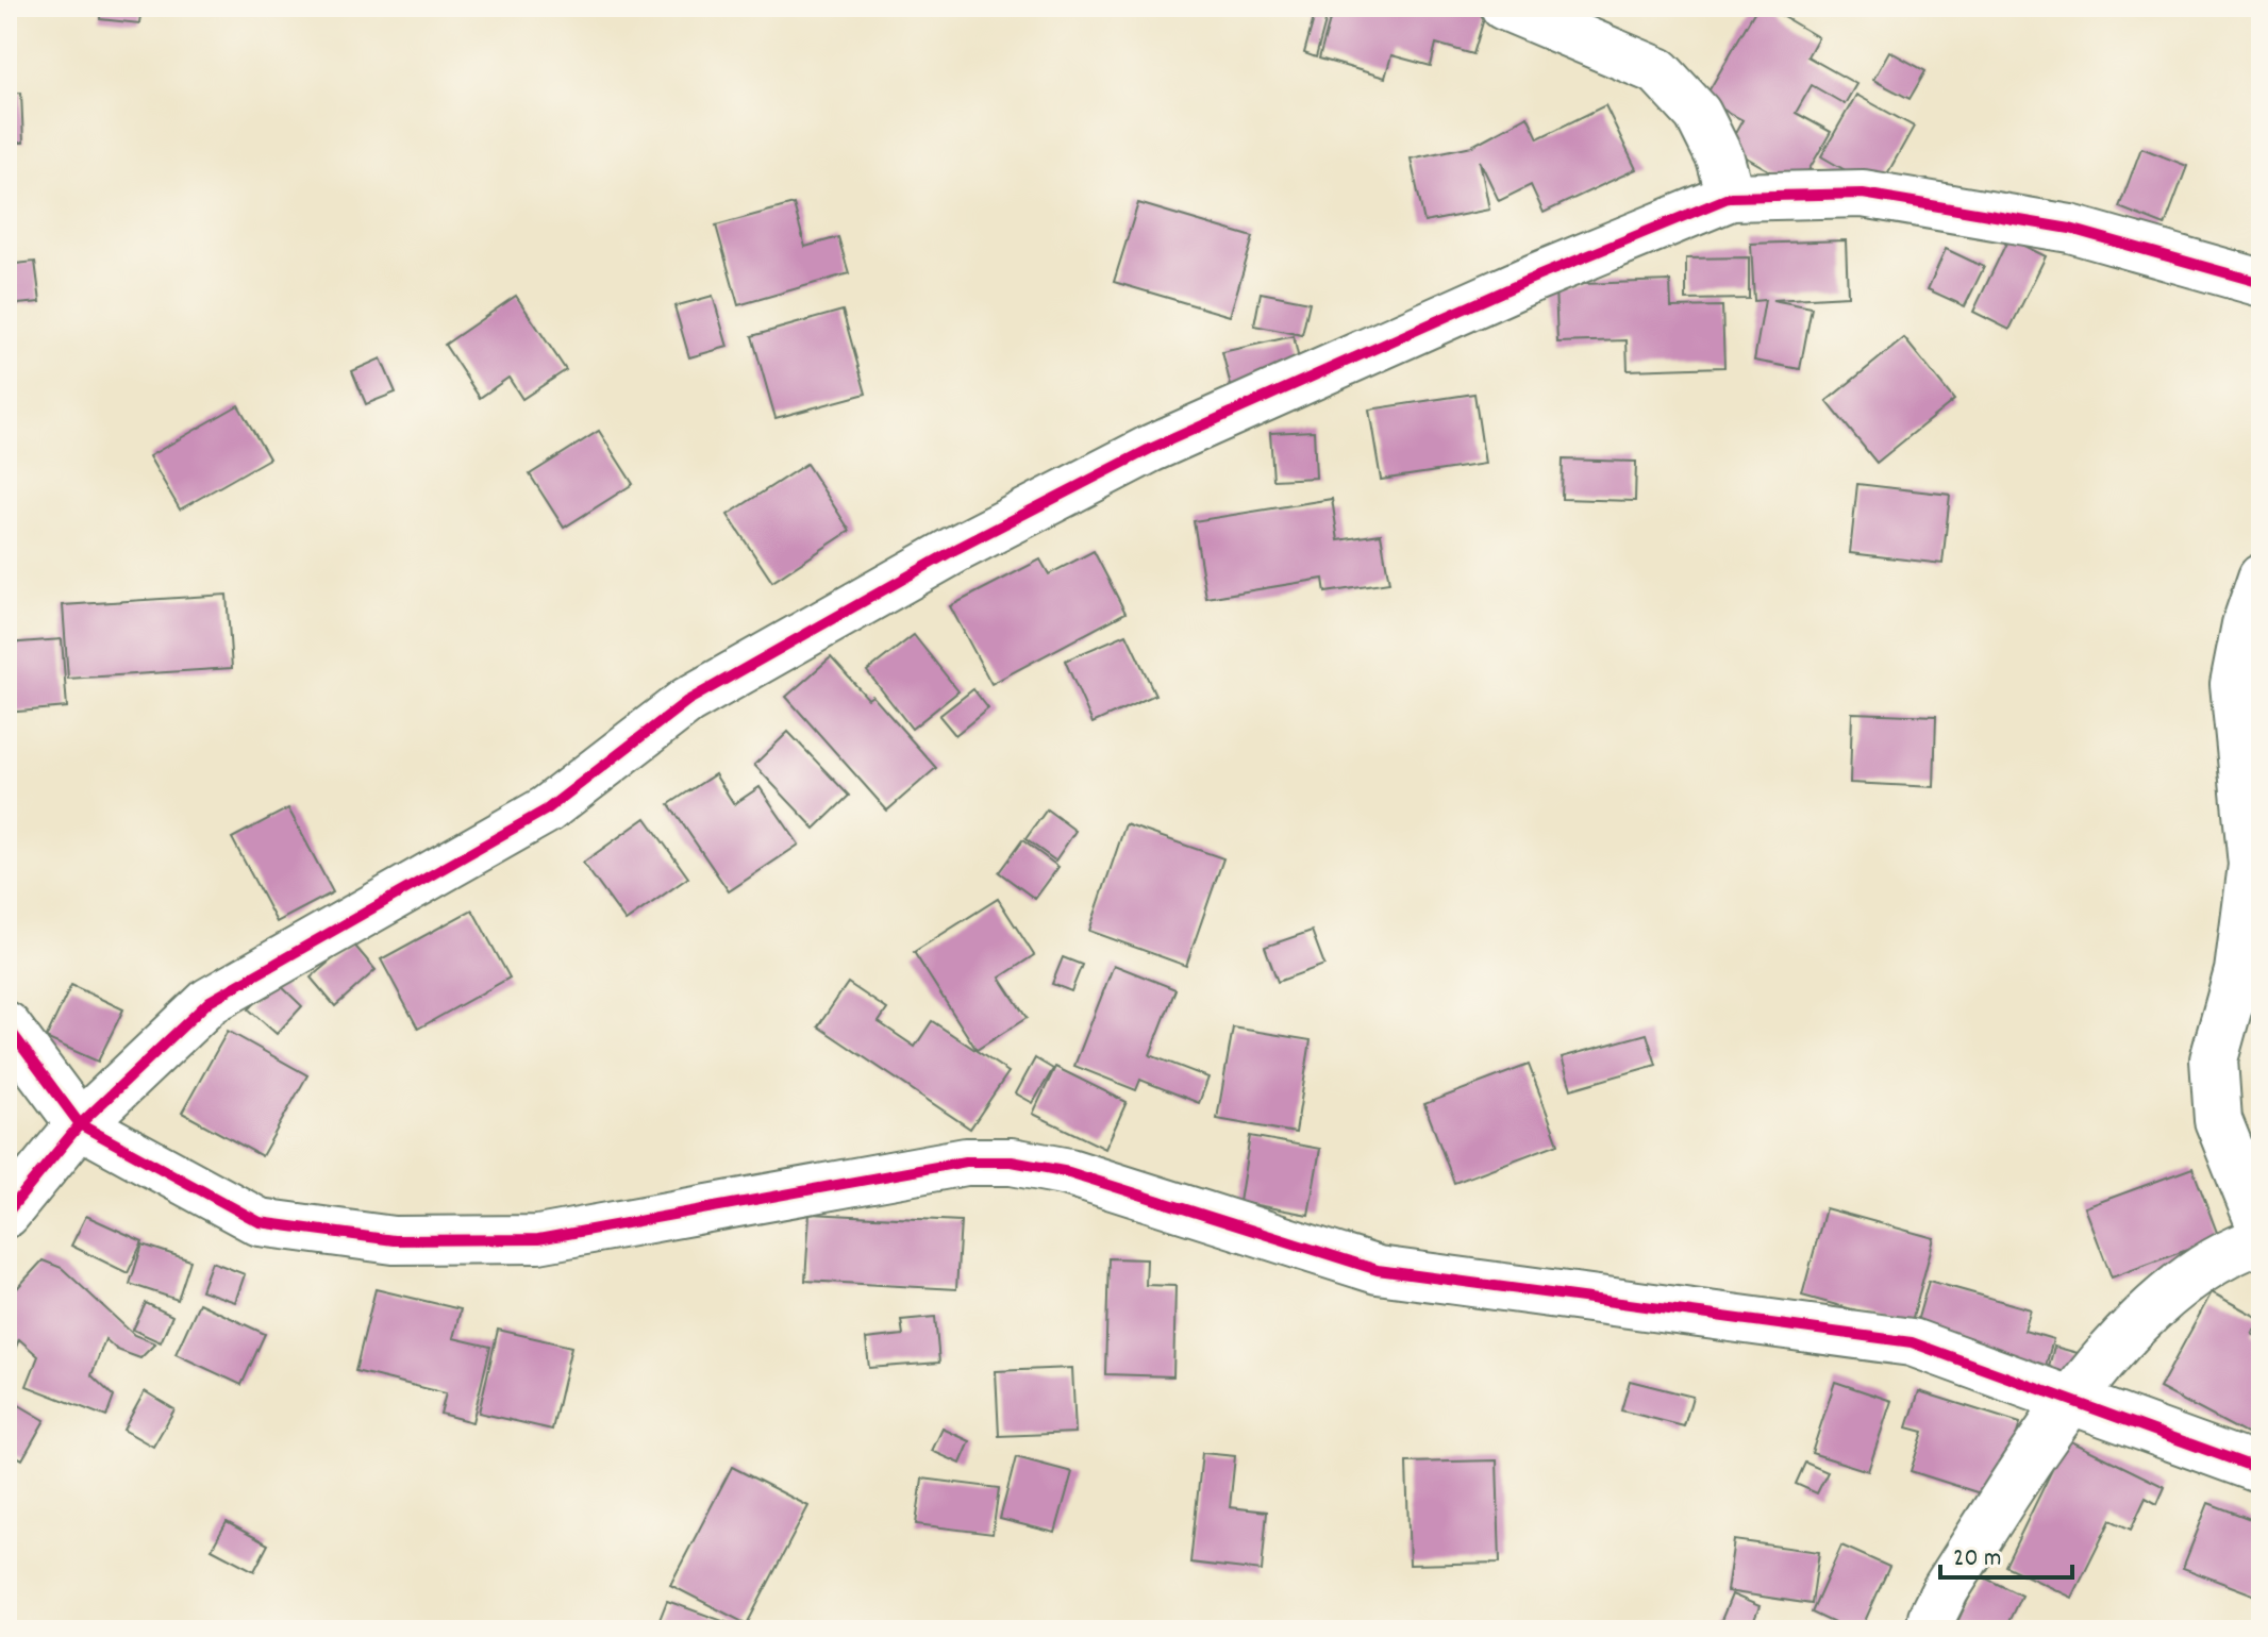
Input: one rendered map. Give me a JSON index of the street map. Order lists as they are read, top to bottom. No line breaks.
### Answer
{"scale_bar":"20 m"}
